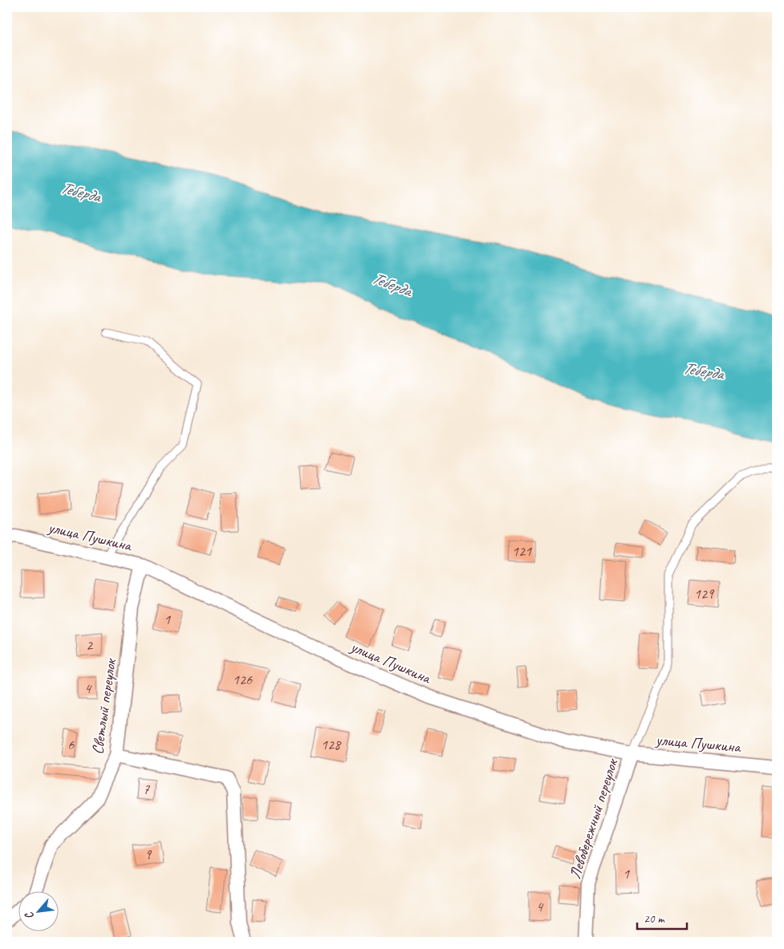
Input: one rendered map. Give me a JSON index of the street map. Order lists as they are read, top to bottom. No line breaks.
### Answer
{"streets":{"street":["улица Пушкина","Светлый переулок","Левобережный переулок"]},"crossings":[["улица Пушкина","Светлый переулок"],["улица Пушкина","Левобережный переулок"]],"water":["Теберда"],"house_numbers":["121","129","1","2","126","4","6","128","7","9","1","4"],"scale_bar":"20 m","north":"bottom left"}
